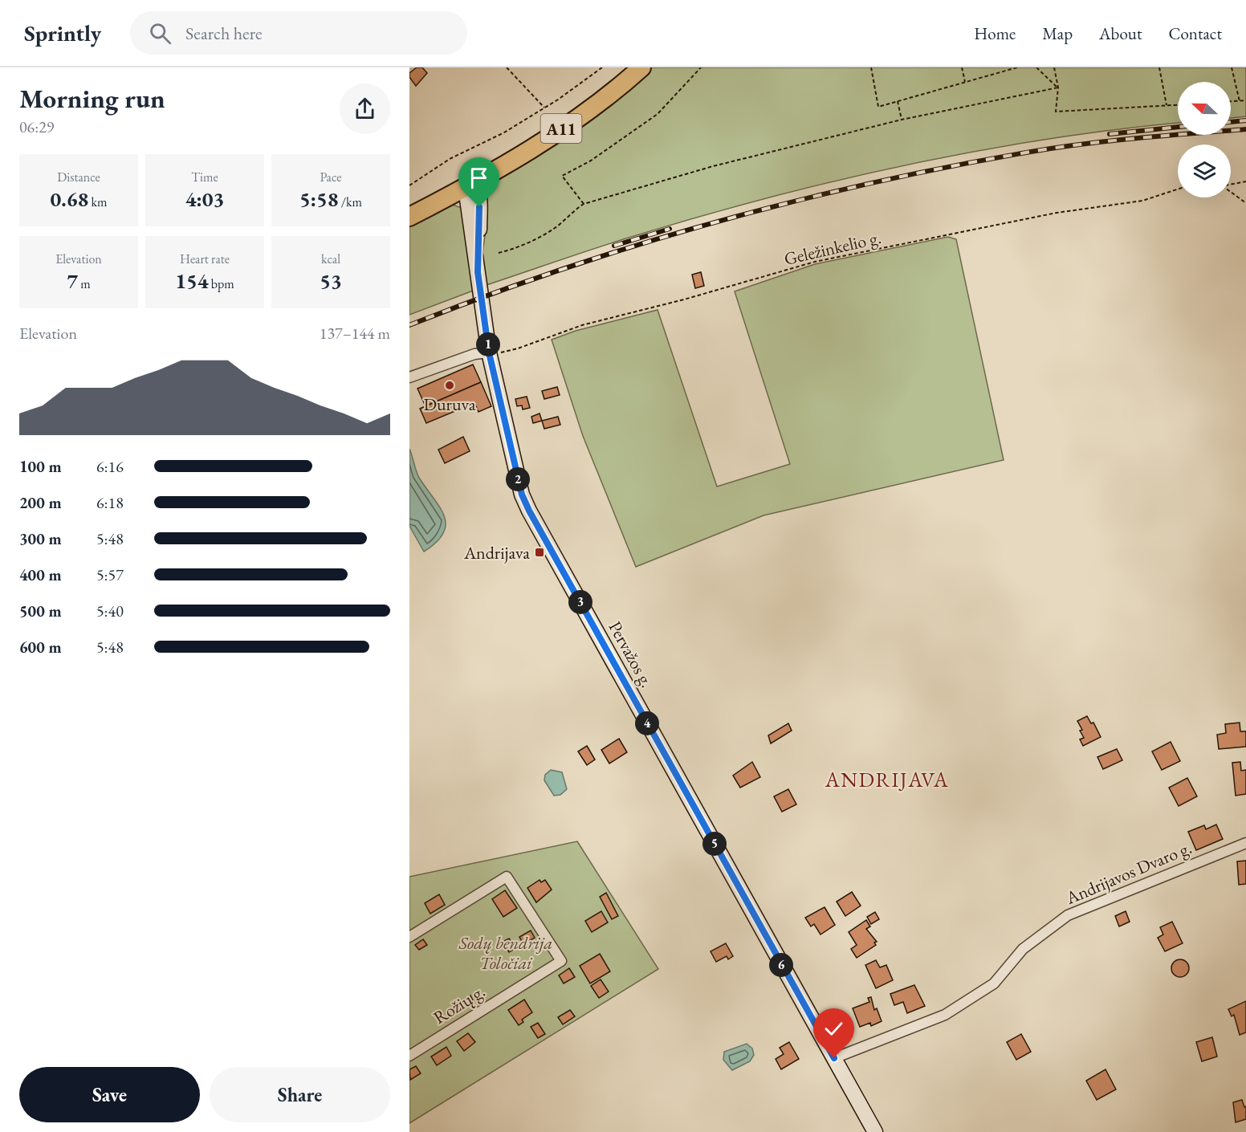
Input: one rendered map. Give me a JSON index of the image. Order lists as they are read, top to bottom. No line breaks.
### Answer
{"streets":{"highway":["A11"],"main road":["Pervažos g."],"street":["Andrijavos Dvaro g.","Rožių g."],"path":["Geležinkelio g."]},"crossings":[["A11","Pervažos g."],["Geležinkelio g.","Pervažos g."],["Pervažos g.","Andrijavos Dvaro g."]],"districts":["ANDRIJAVA"],"parks":["Sodų bendrija Toločiai"],"places":{"other":["Duruva"],"transit":["Andrijava"]},"north":"left","page":{"header":"Sprintly","search":"Search here","nav":["Home","Map","About","Contact"],"heading":["Morning run","06:29"],"stats":[["Distance","0.68 km"],["Time","4:03"],["Pace","5:58 /km"],["Elevation","7 m"],["Heart rate","154 bpm"],["kcal","53"]],"chart":["Elevation","137–144 m"],"pins":["1","2","3","4","5","6"],"list":[{"name":"100 m","note":"6:16"},{"name":"200 m","note":"6:18"},{"name":"300 m","note":"5:48"},{"name":"400 m","note":"5:57"},{"name":"500 m","note":"5:40"},{"name":"600 m","note":"5:48"}],"buttons":["Save","Share"]}}
